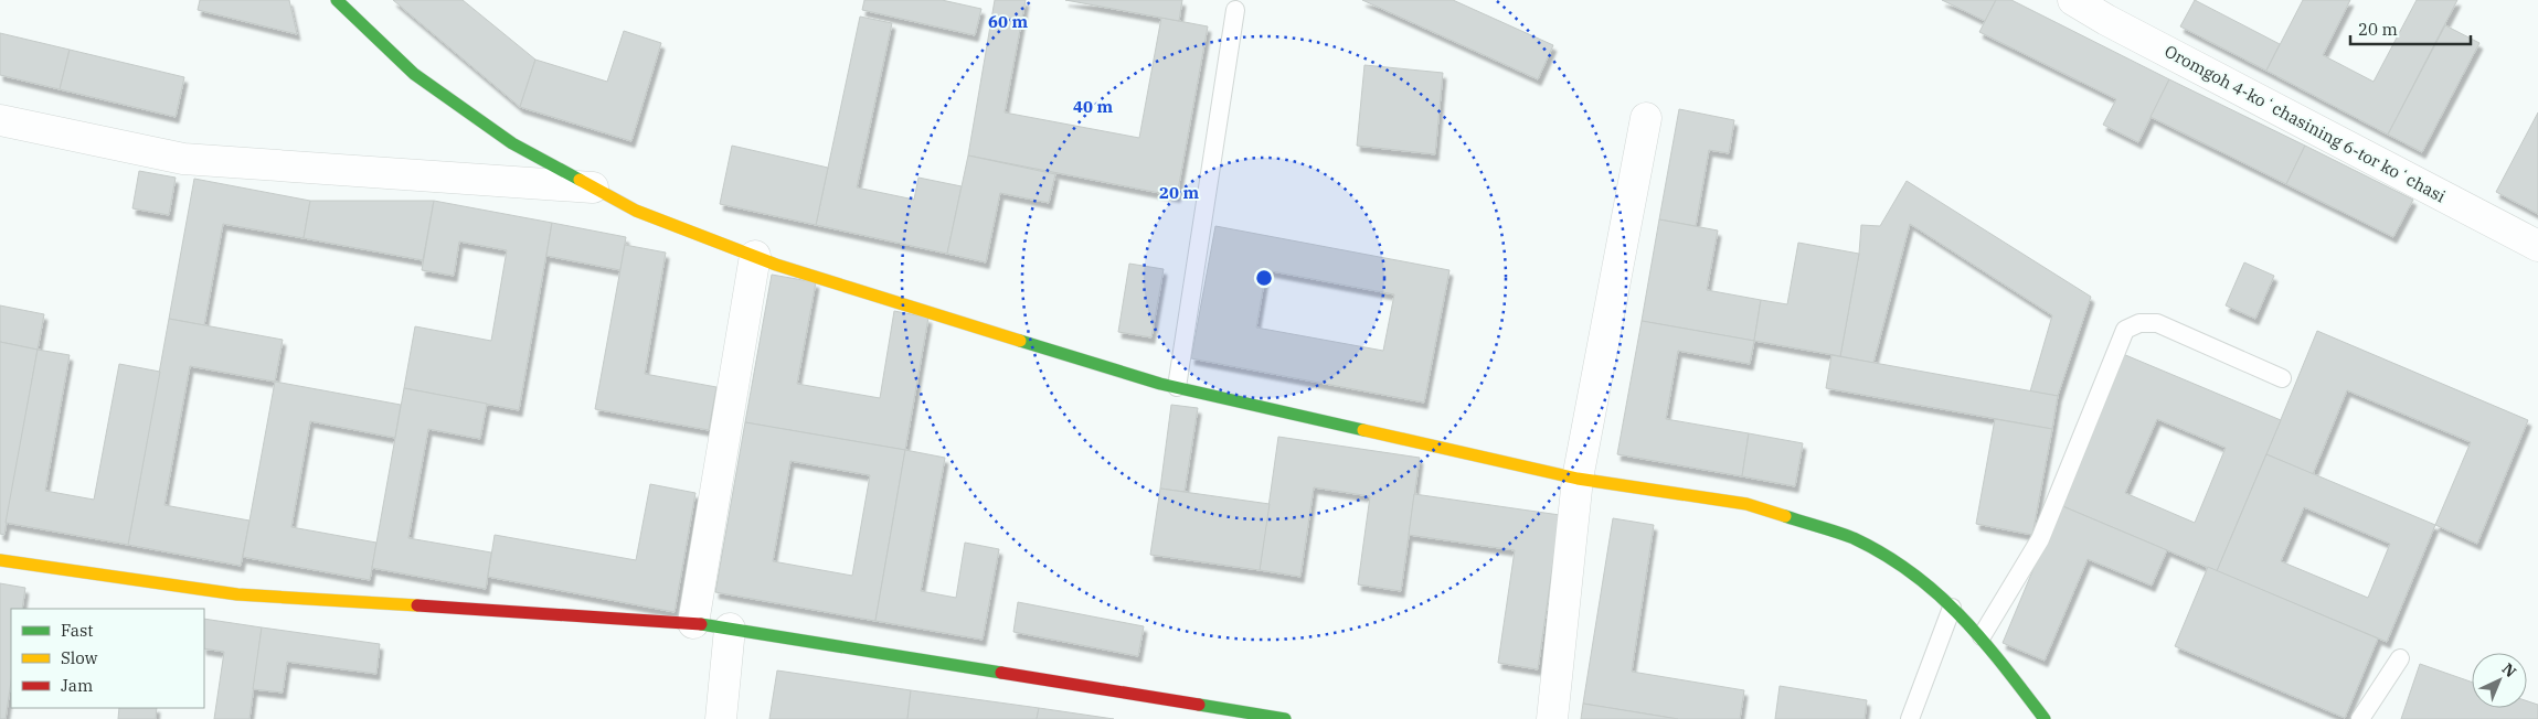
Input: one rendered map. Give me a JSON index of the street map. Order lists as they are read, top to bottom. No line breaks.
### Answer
{"streets":{"street":["Oromgoh 4-koʻchasining 6-tor koʻchasi"]},"legend":["Fast","Slow","Jam"],"scale_bar":"20 m","north":"top right","rings":["60 m","40 m","20 m"]}
